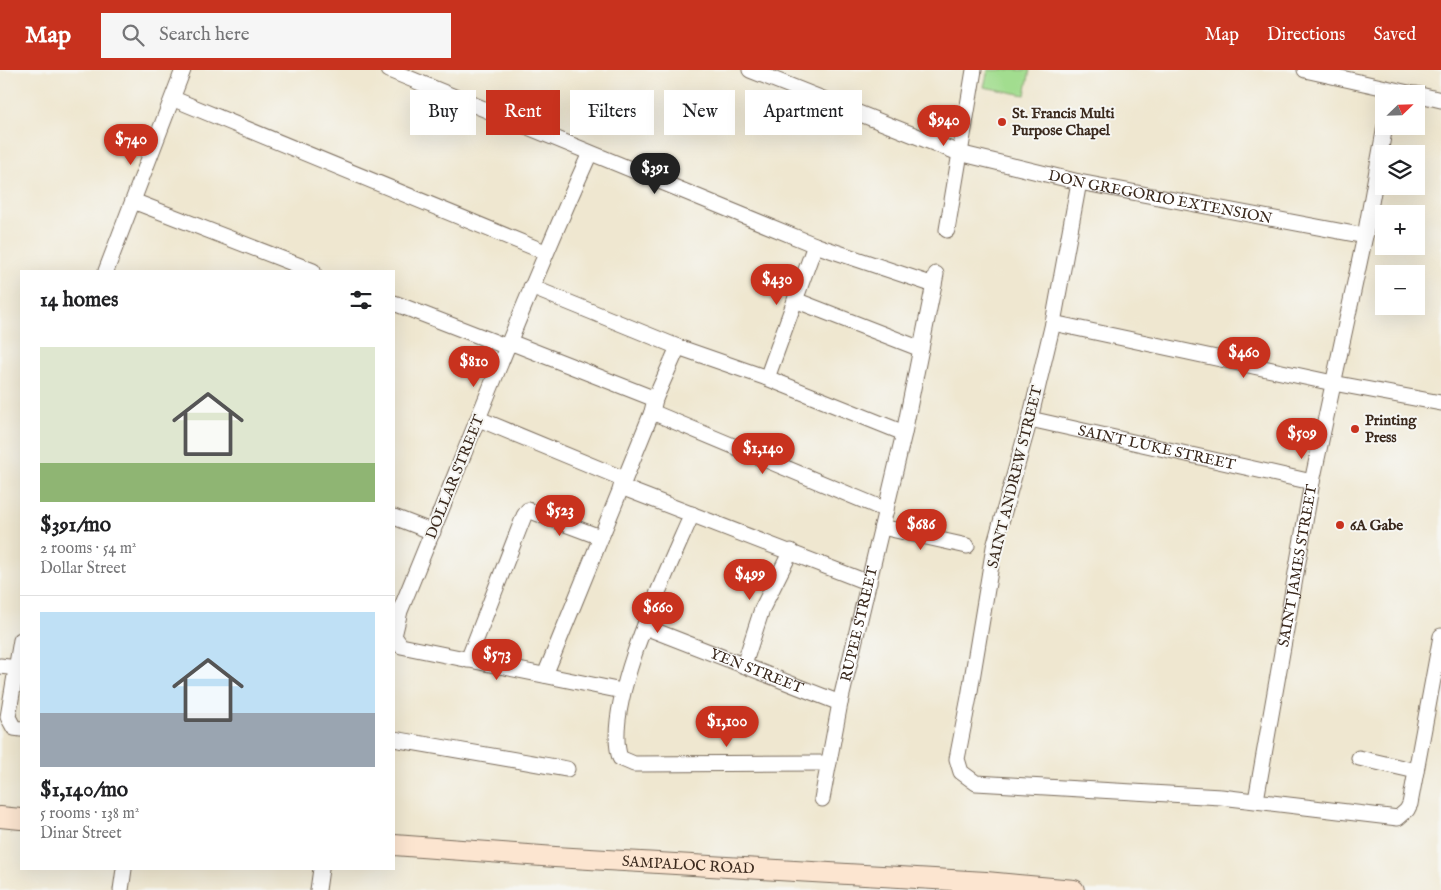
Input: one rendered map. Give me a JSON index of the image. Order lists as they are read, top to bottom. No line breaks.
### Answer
{"streets":{"street":["DON GREGORIO EXTENSION","SAINT LUKE STREET","DOLLAR STREET","SAINT ANDREW STREET","SAINT JAMES STREET","RUPEE STREET","YEN STREET","SAMPALOC ROAD"]},"crossings":[["DON GREGORIO EXTENSION","SAINT ANDREW STREET"],["DON GREGORIO EXTENSION","SAINT JAMES STREET"],["SAINT LUKE STREET","SAINT ANDREW STREET"],["SAINT LUKE STREET","SAINT JAMES STREET"],["SAINT ANDREW STREET","SAINT JAMES STREET"],["RUPEE STREET","YEN STREET"]],"places":["St. Francis Multi Purpose Chapel","Printing Press","6A Gabe"],"north":"top right","page":{"header":"Map","search":"Search here","nav":["Map","Directions","Saved"],"map_buttons":["+","−"],"chip":["Buy","Rent","Filters","New","Apartment"],"price":["$940","$740","$391","$430","$460","$810","$509","$1,140","$523","$686","$499","$660","$573","$1,100"],"heading":"14 homes","list":[{"name":"$391/mo","note":"2 rooms · 54 m² · Dollar Street"},{"name":"$1,140/mo","note":"5 rooms · 138 m² · Dinar Street"}]}}
